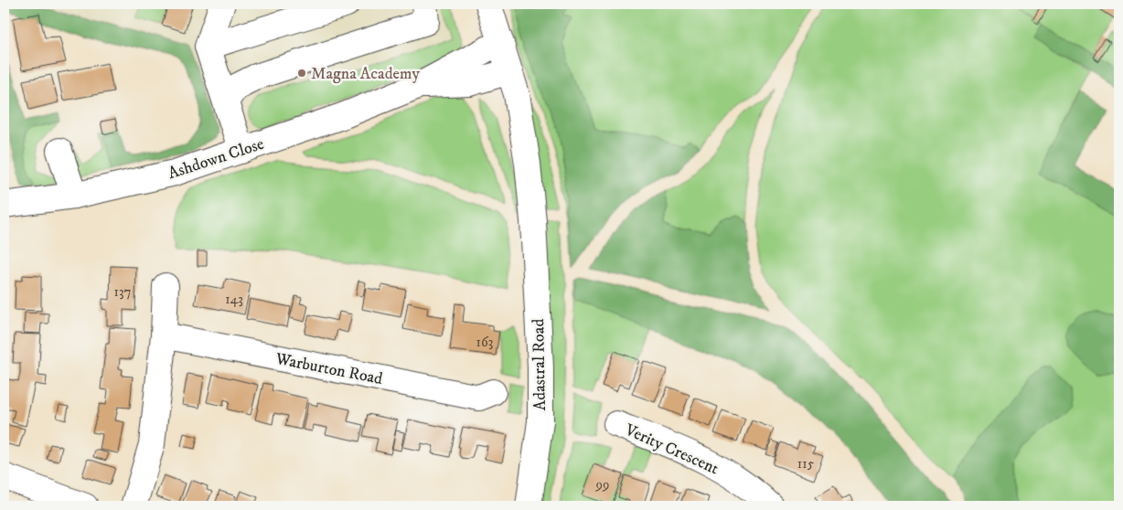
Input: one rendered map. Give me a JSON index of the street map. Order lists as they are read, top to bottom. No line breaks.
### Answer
{"streets":{"street":["Ashdown Close","Adastral Road","Warburton Road","Verity Crescent"]},"places":["Magna Academy"],"house_numbers":["137","143","163","115","99"]}
